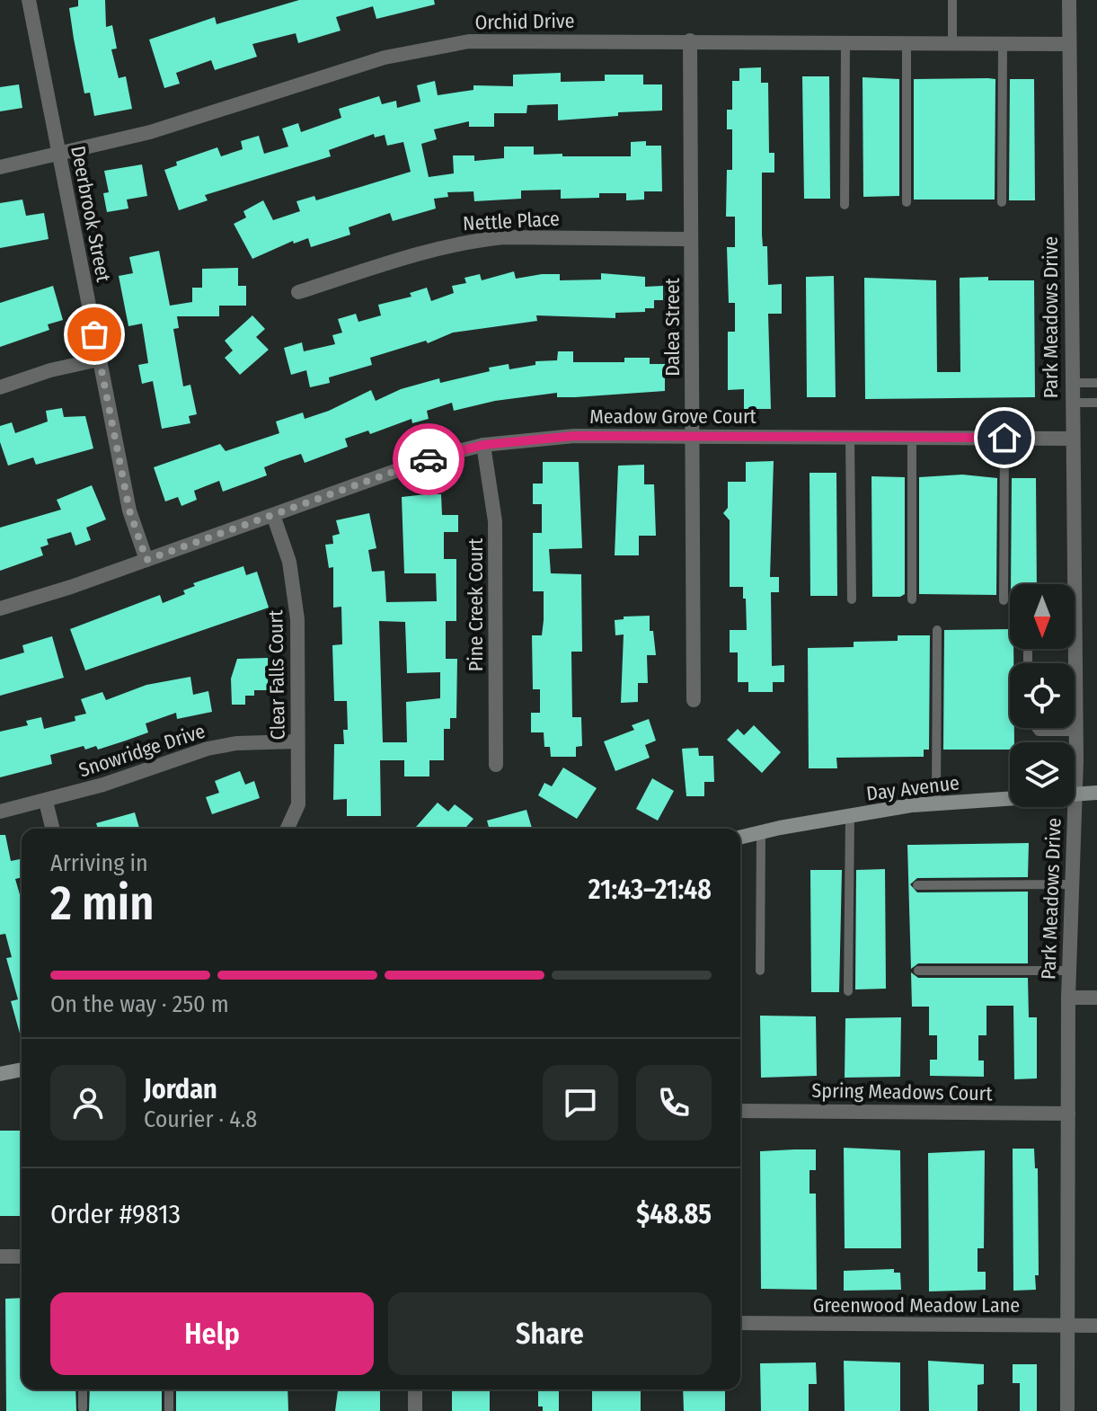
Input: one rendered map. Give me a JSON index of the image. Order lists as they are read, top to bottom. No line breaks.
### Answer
{"streets":{"street":["Orchid Drive","Deerbrook Street","Nettle Place","Park Meadows Drive","Dalea Street","Meadow Grove Court","Pine Creek Court","Clear Falls Court","Snowridge Drive","Day Avenue","Spring Meadows Court","Greenwood Meadow Lane"]},"crossings":[["Orchid Drive","Deerbrook Street"],["Orchid Drive","Park Meadows Drive"],["Orchid Drive","Dalea Street"],["Deerbrook Street","Meadow Grove Court"],["Nettle Place","Dalea Street"],["Park Meadows Drive","Meadow Grove Court"],["Park Meadows Drive","Day Avenue"],["Park Meadows Drive","Spring Meadows Court"],["Park Meadows Drive","Greenwood Meadow Lane"],["Dalea Street","Meadow Grove Court"],["Meadow Grove Court","Pine Creek Court"],["Meadow Grove Court","Clear Falls Court"],["Clear Falls Court","Snowridge Drive"]],"north":"bottom","page":{"heading":["2 min","Arriving in","21:43–21:48"],"panel":["Jordan","Courier · 4.8","Order #9813","$48.85"],"bar":"On the way · 250 m","buttons":["Help","Share"]}}
